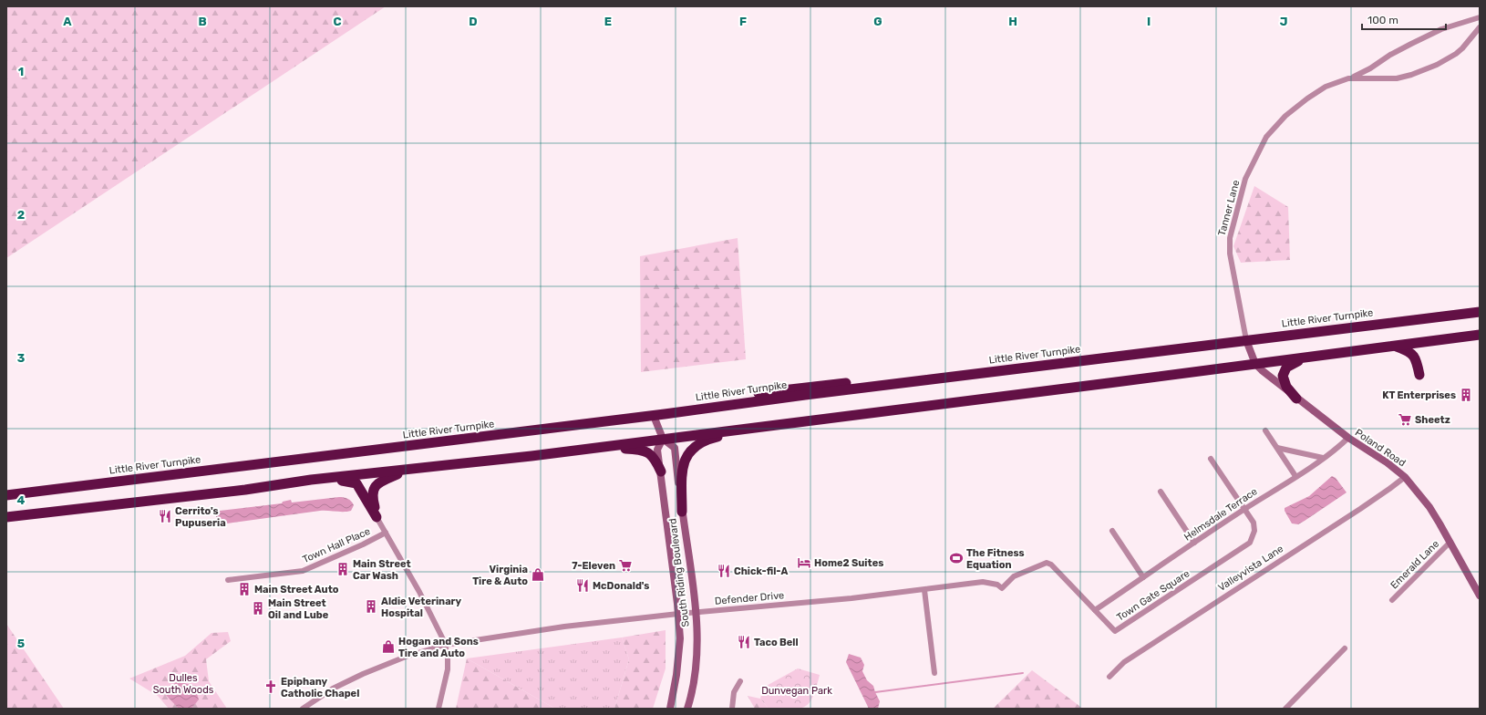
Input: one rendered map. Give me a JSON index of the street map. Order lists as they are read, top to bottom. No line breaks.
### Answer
{"streets":{"highway":["Little River Turnpike"],"street":["Tanner Lane","Poland Road","Helmsdale Terrace","Town Hall Place","Emerald Lane","Valleyvista Lane","South Riding Boulevard","Town Gate Square","Defender Drive"]},"crossings":[["Tanner Lane","Little River Turnpike"],["Tanner Lane","Poland Road"],["Little River Turnpike","Poland Road"],["Little River Turnpike","South Riding Boulevard"],["Poland Road","Helmsdale Terrace"],["Poland Road","Emerald Lane"],["Poland Road","Valleyvista Lane"],["Helmsdale Terrace","Town Gate Square"],["South Riding Boulevard","Defender Drive"],["Town Gate Square","Defender Drive"]],"parks":["Dulles South Woods","Dunvegan Park"],"places":{"building":["KT Enterprises","Main Street Car Wash","Main Street Auto","Aldie Veterinary Hospital","Main Street Oil and Lube"],"supermarket":["Sheetz","7-Eleven"],"restaurant":["Cerrito's Pupuseria","Chick-fil-A","McDonald's","Taco Bell"],"sports":["The Fitness Equation"],"hotel":["Home2 Suites"],"shop":["Virginia Tire & Auto","Hogan and Sons Tire and Auto"],"church":["Epiphany Catholic Chapel"]},"scale_bar":"100 m","grid":{"columns":["A","B","C","D","E","F","G","H","I","J"],"rows":["1","2","3","4","5"]}}
